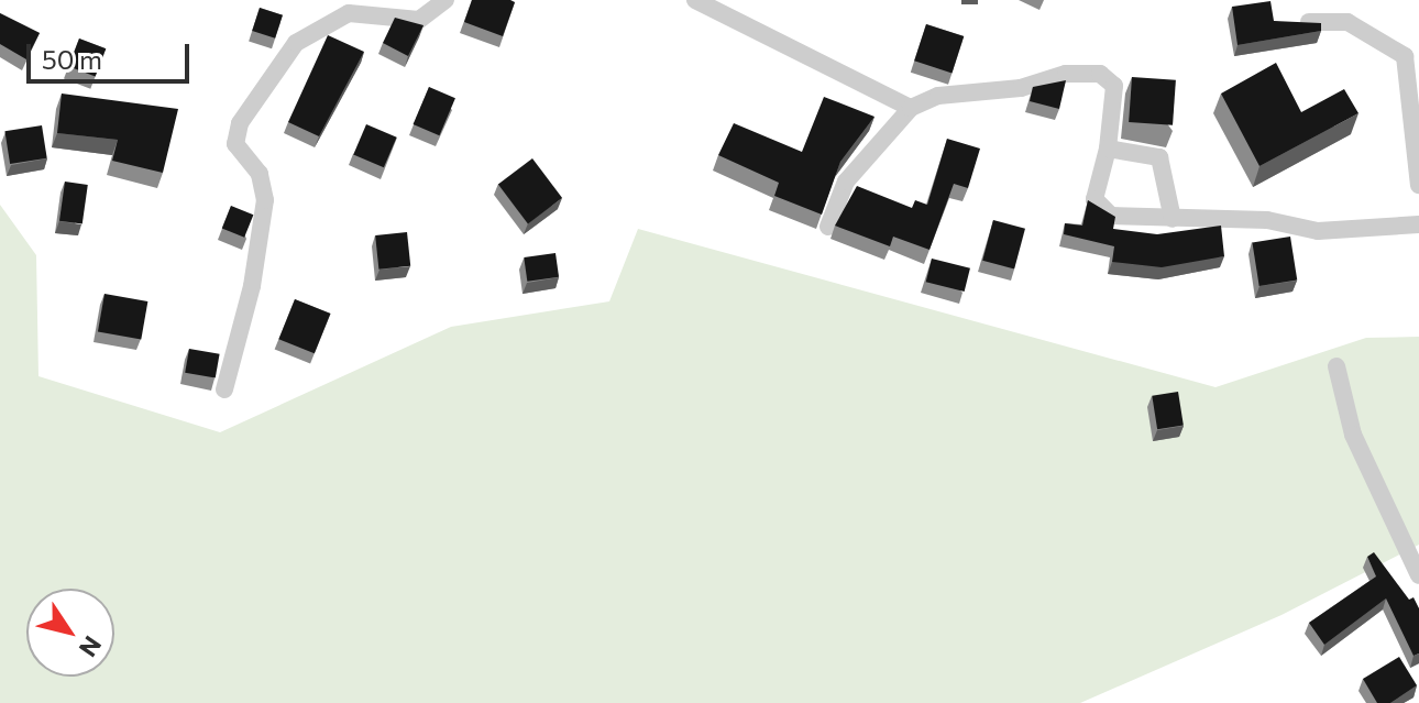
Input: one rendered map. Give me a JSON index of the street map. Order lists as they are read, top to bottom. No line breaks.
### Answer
{"scale_bar":"50 m","north":"bottom right"}
